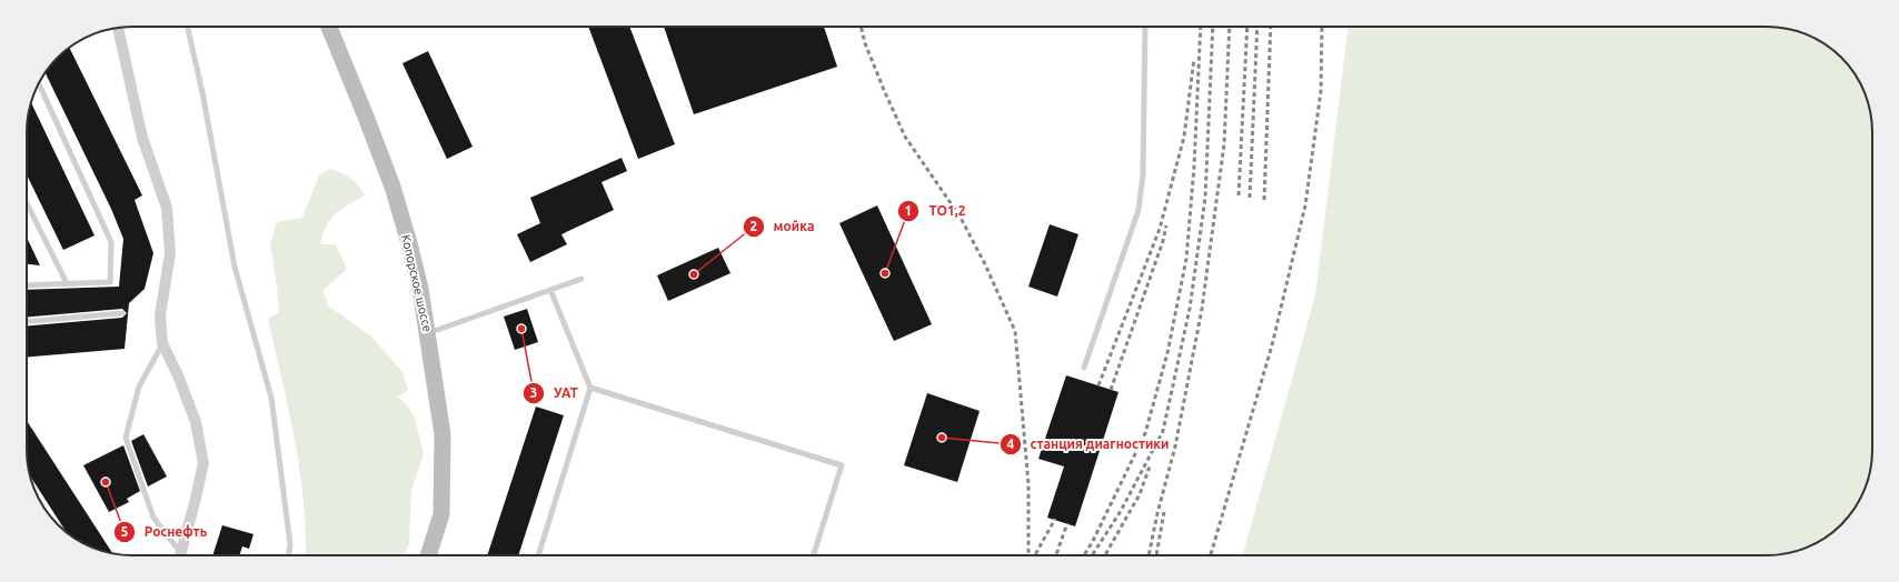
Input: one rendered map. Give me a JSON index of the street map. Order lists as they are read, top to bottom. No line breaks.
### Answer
{"streets":{"main road":["Копорское шоссе"]},"places":["ТО1,2","мойка","УАТ","станция диагностики","Роснефть"]}
